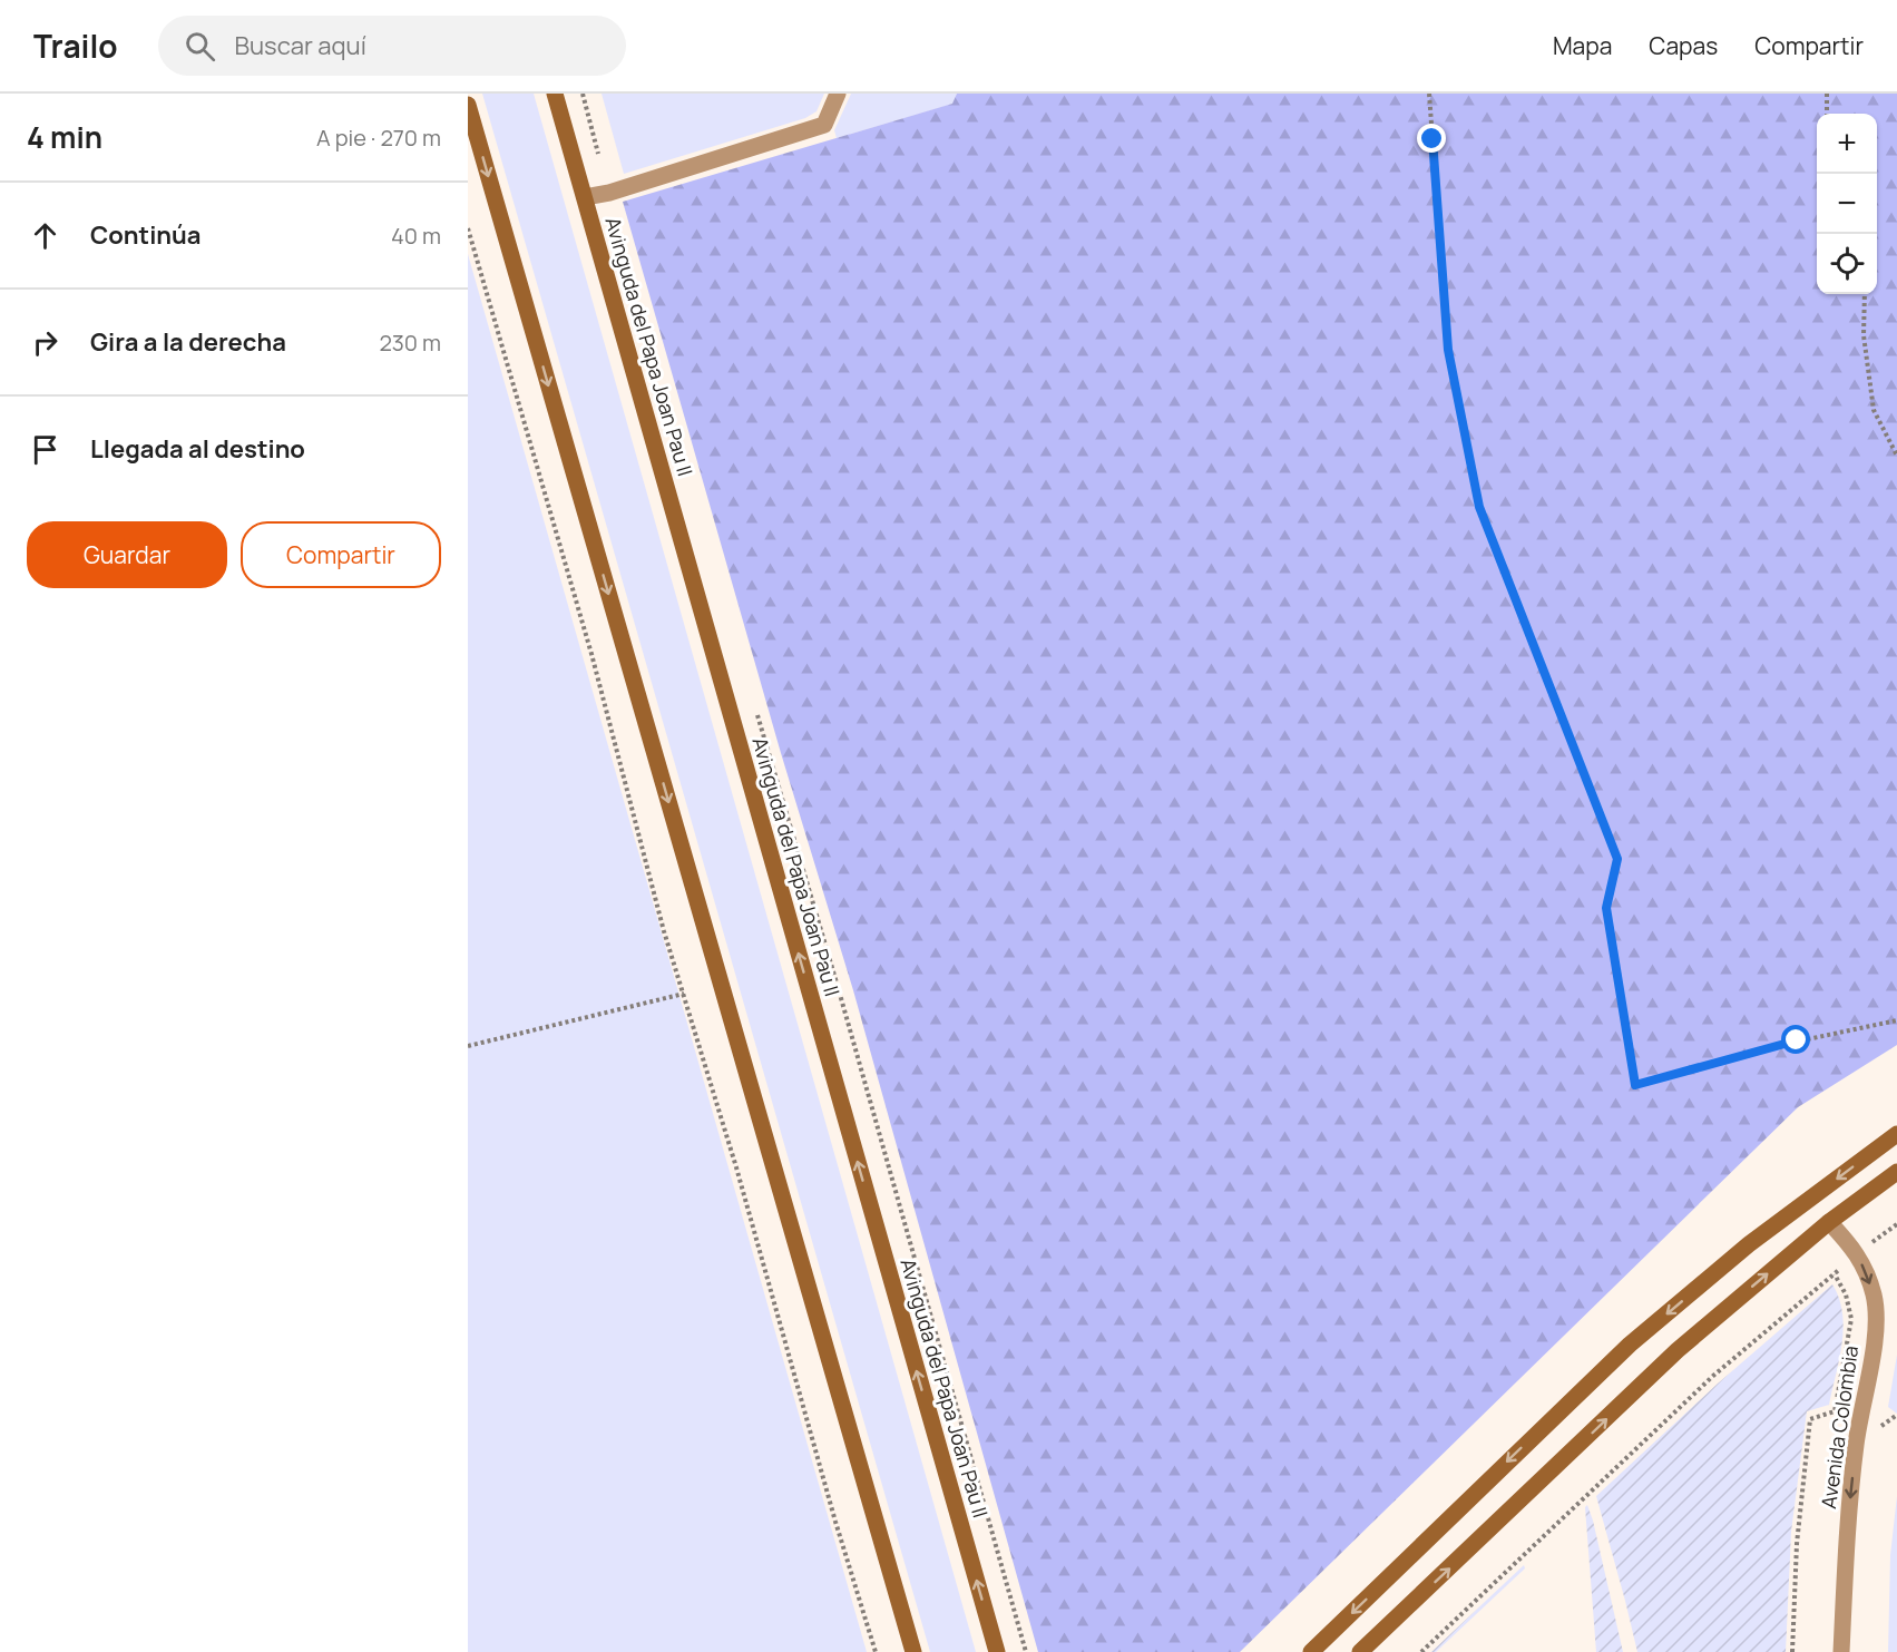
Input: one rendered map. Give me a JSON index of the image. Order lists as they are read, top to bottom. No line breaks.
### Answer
{"streets":{"main road":["Avinguda del Papa Joan Pau II"],"street":["Avenida Colombia"]},"one_way":["Avenida Colombia"],"page":{"header":"Trailo","search":"Buscar aquí","nav":["Mapa","Capas","Compartir"],"heading":["4 min","A pie · 270 m"],"map_buttons":["+","−"],"list":[["Continúa","40 m"],["Gira a la derecha","230 m"],"Llegada al destino"],"buttons":["Guardar","Compartir"]}}
